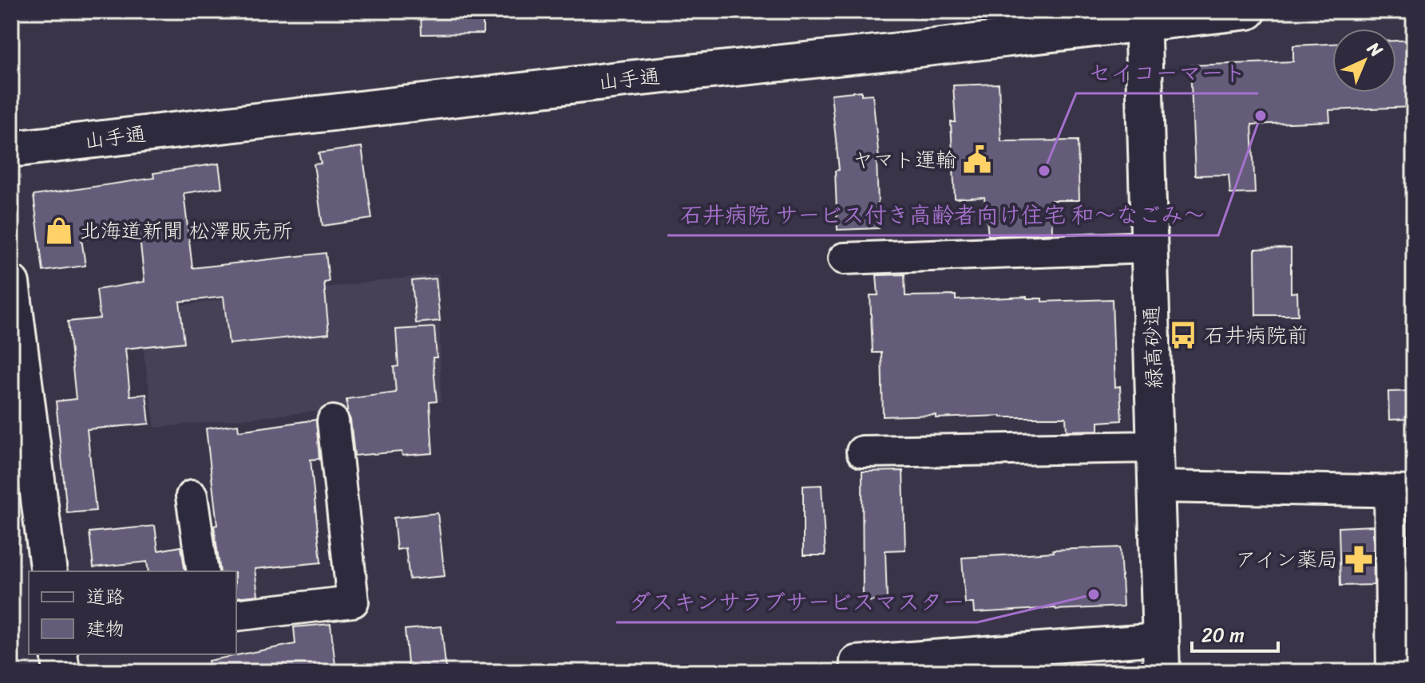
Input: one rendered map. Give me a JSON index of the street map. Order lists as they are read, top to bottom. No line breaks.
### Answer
{"streets":{"street":["山手通","緑高砂通"]},"crossings":[["山手通","緑高砂通"]],"places":{"other":["石井病院 サービス付き高齢者向け住宅 和～なごみ～","セイコーマート","ダスキンサラブサービスマスター"],"public building":["ヤマト運輸"],"shop":["北海道新聞 松澤販売所"],"bus stop":["石井病院前"],"pharmacy":["アイン薬局"]},"legend":["道路","建物"],"scale_bar":"20 m","north":"top right"}
